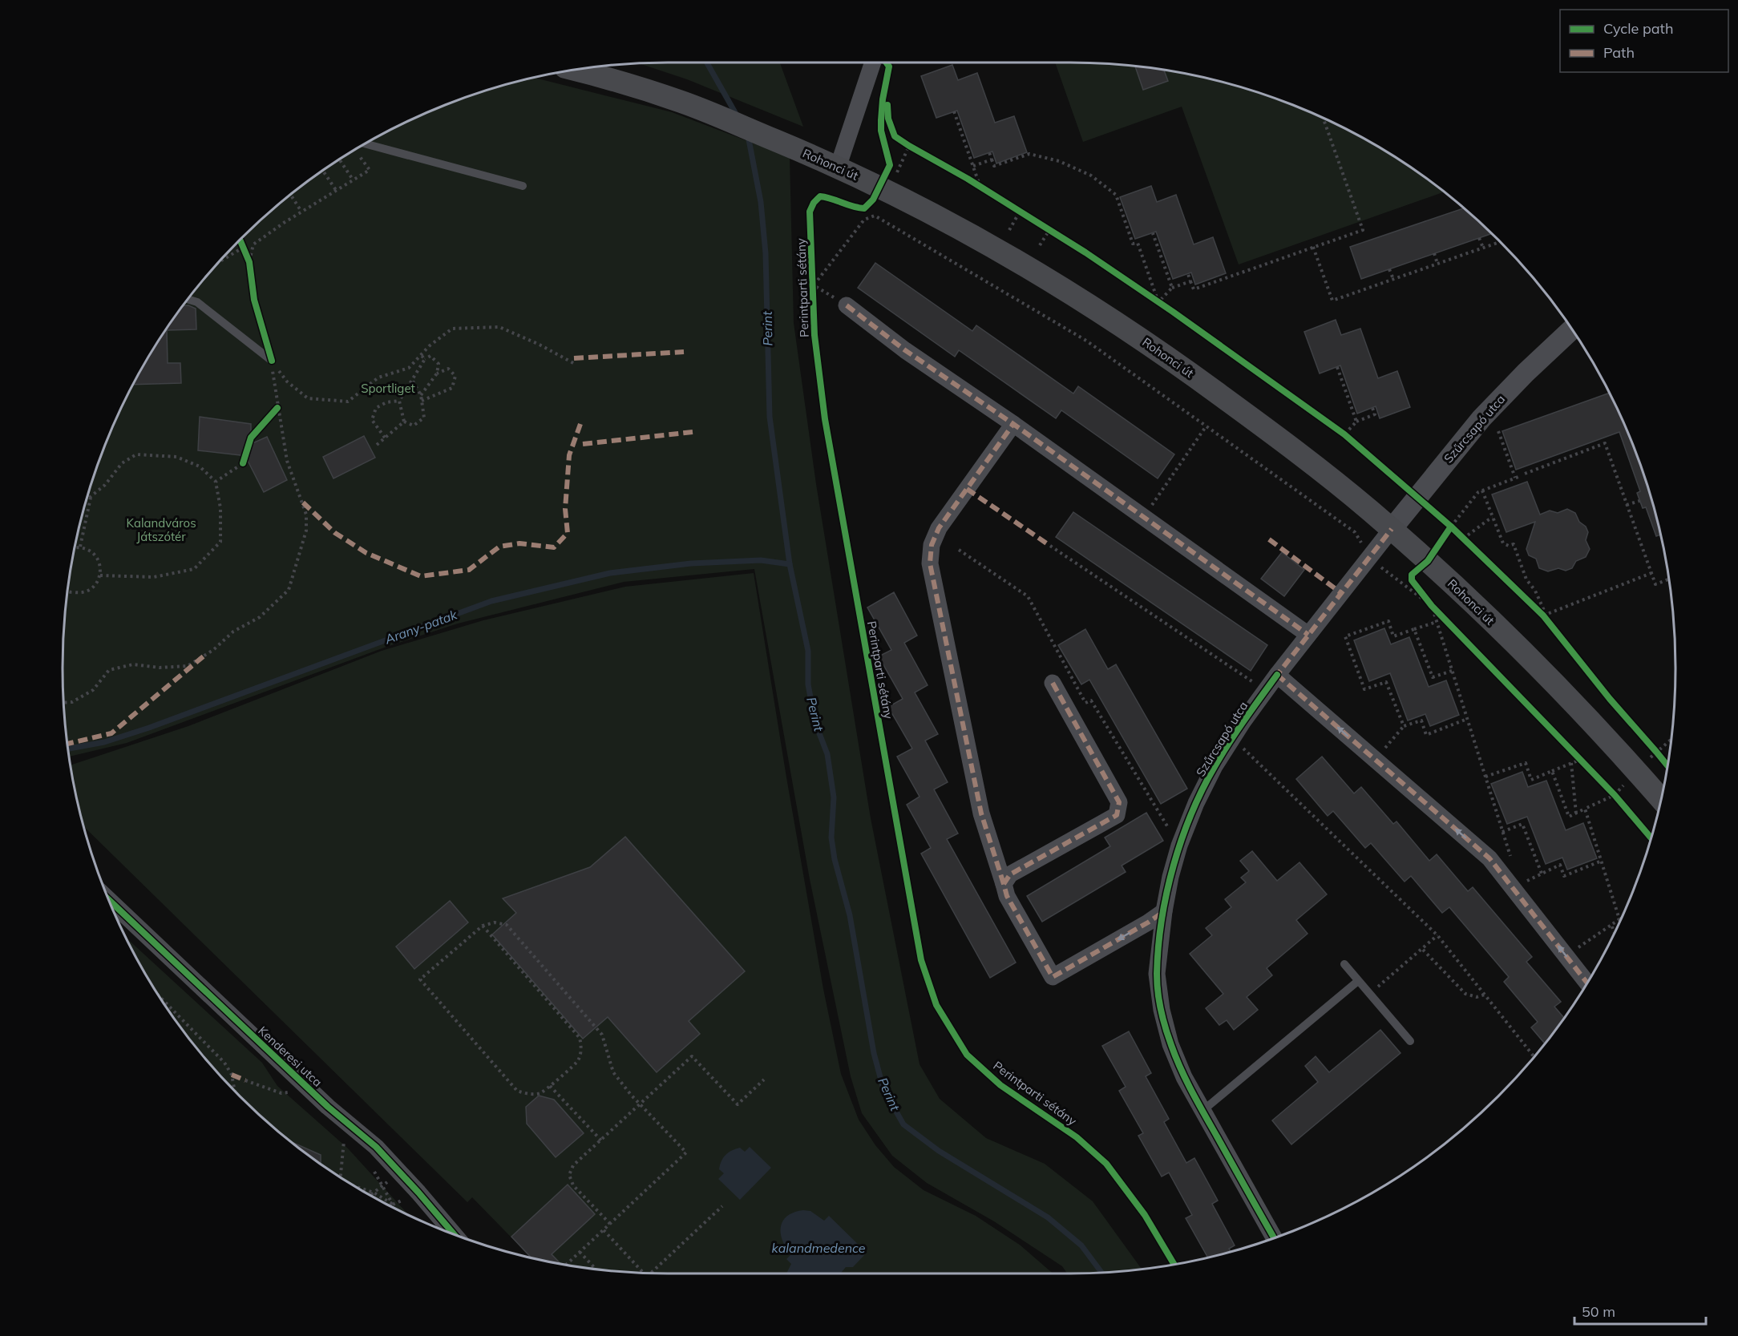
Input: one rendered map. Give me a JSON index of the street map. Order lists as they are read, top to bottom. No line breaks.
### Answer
{"streets":{"main road":["Rohonci út"],"street":["Szűrcsapó utca","Kenderesi utca"],"cycle path":["Perintparti sétány"]},"crossings":[["Rohonci út","Szűrcsapó utca"]],"water":["Perint","Arany-patak","kalandmedence"],"parks":["Sportliget","Kalandváros Játszótér"],"legend":["Cycle path","Path"],"scale_bar":"50 m"}
